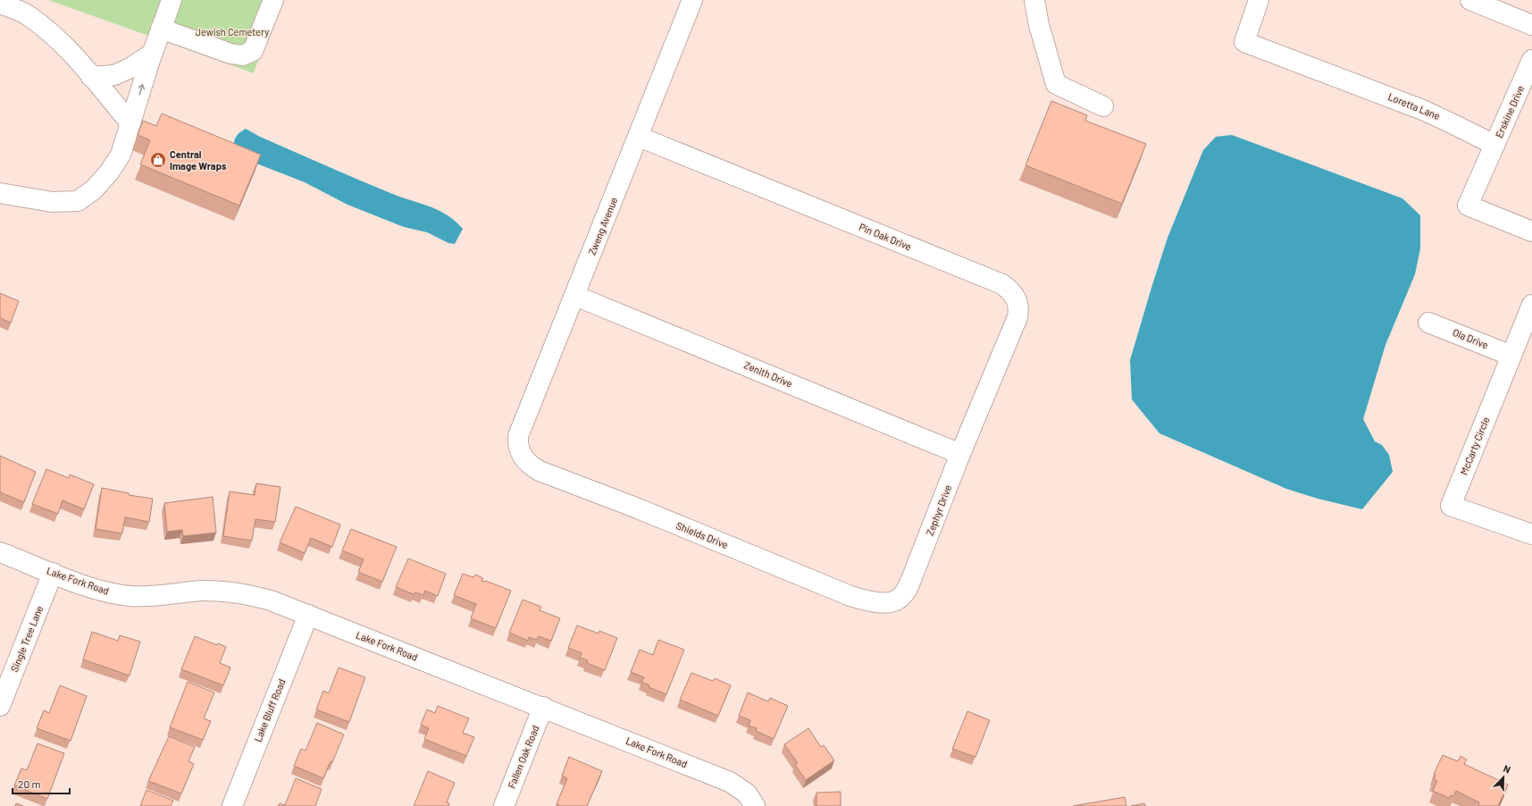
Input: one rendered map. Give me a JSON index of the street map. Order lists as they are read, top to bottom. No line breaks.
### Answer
{"streets":{"street":["Loretta Lane","Erskine Drive","Zweng Avenue","Pin Oak Drive","Ola Drive","Zenith Drive","McCarty Circle","Zephyr Drive","Shields Drive","Lake Fork Road","Single Tree Lane","Lake Bluff Road","Fallen Oak Road"]},"crossings":[["Loretta Lane","Erskine Drive"],["Zweng Avenue","Pin Oak Drive"],["Zweng Avenue","Zenith Drive"],["Zweng Avenue","Shields Drive"],["Pin Oak Drive","Zephyr Drive"],["Ola Drive","McCarty Circle"],["Zenith Drive","Zephyr Drive"],["Zephyr Drive","Shields Drive"],["Lake Fork Road","Single Tree Lane"],["Lake Fork Road","Lake Bluff Road"],["Lake Fork Road","Fallen Oak Road"]],"parks":["Jewish Cemetery"],"places":{"shop":["Central Image Wraps"]},"scale_bar":"20 m","north":"top right"}
